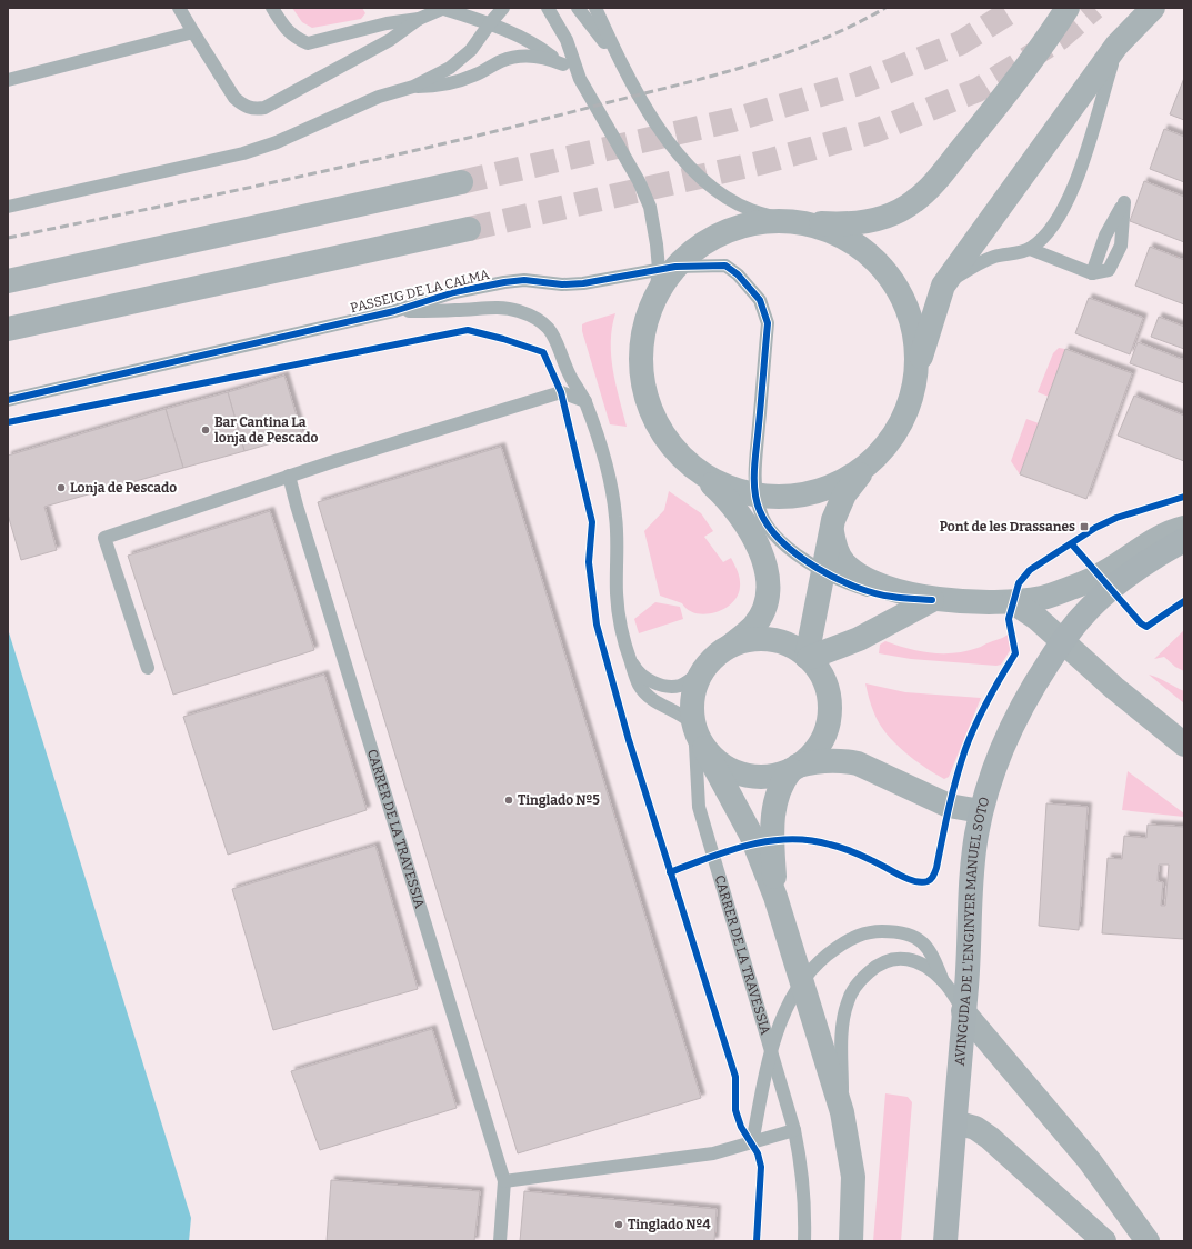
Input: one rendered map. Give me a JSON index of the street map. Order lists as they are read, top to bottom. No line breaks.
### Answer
{"streets":{"main road":["AVINGUDA DE L'ENGINYER MANUEL SOTO"],"lane":["PASSEIG DE LA CALMA","CARRER DE LA TRAVESSIA"]},"places":{"other":["Bar Cantina La lonja de Pescado","Lonja de Pescado","Tinglado Nº5","Tinglado Nº4"],"transit":["Pont de les Drassanes"]}}
